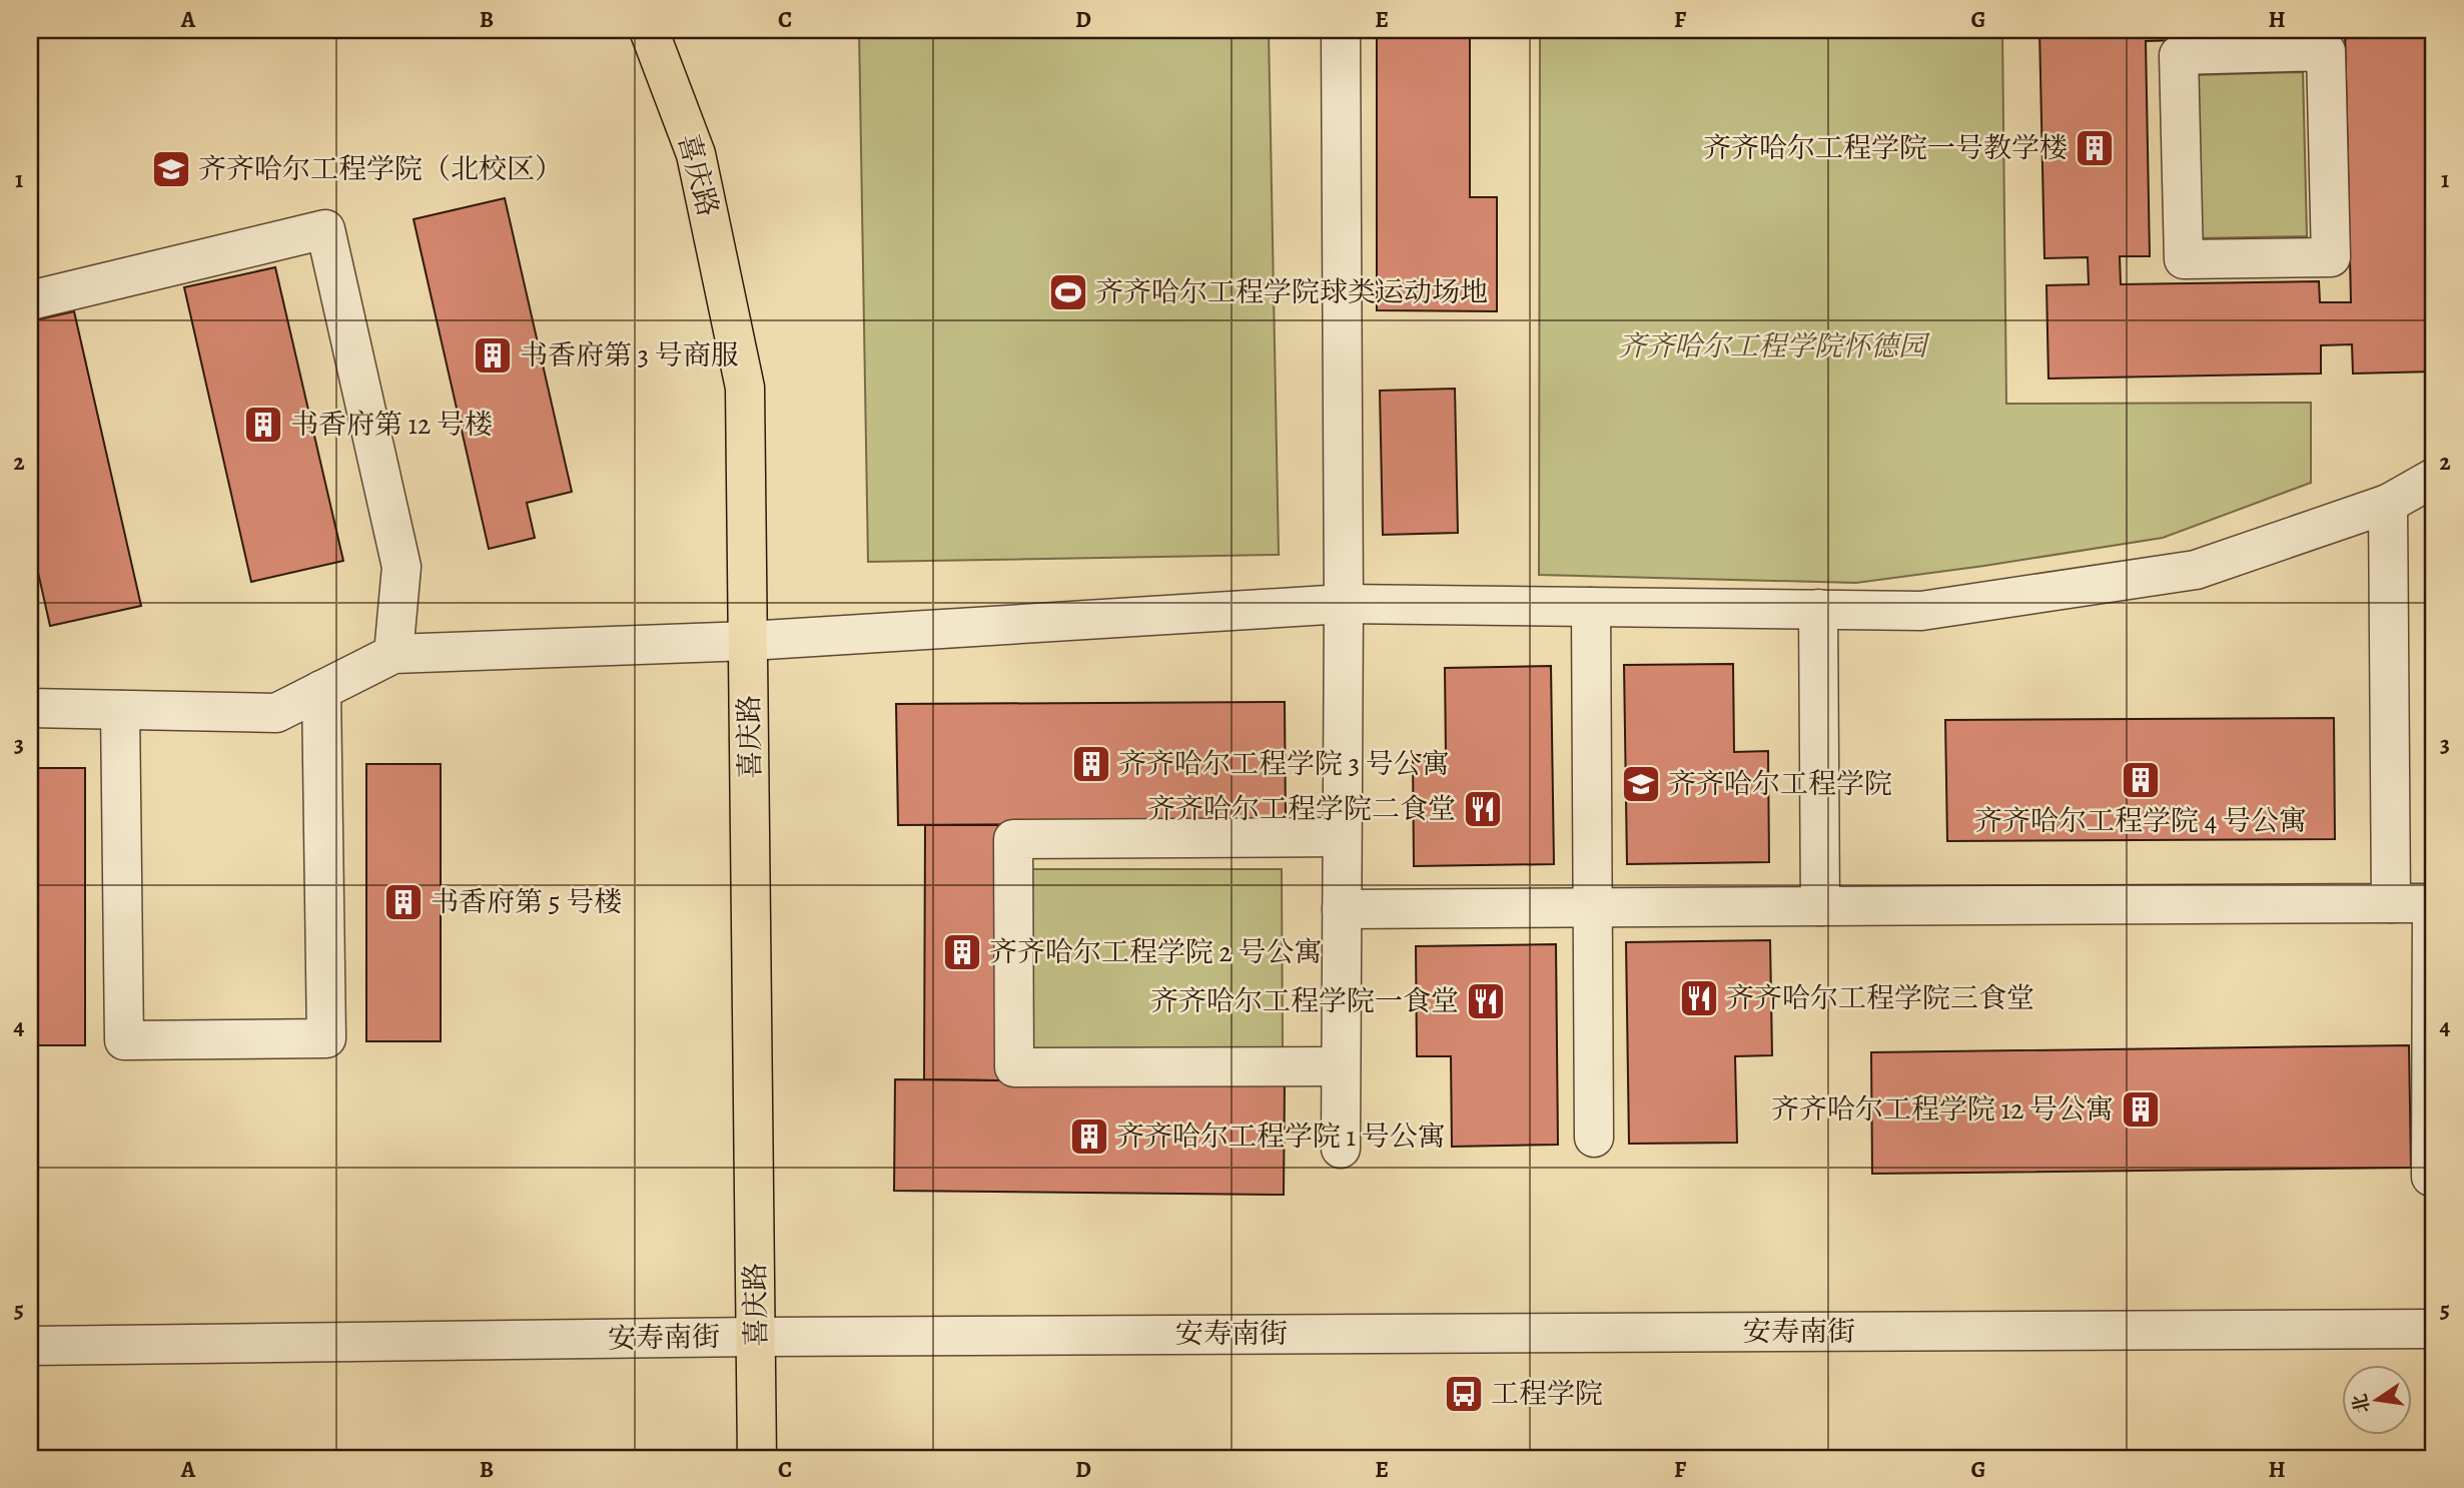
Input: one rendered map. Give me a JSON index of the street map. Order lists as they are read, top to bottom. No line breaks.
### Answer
{"streets":{"main road":["喜庆路"],"street":["安寿南街"]},"crossings":[["喜庆路","安寿南街"]],"parks":["齐齐哈尔工程学院怀德园"],"places":{"building":["齐齐哈尔工程学院一号教学楼","书香府第 3 号商服","书香府第 12 号楼","齐齐哈尔工程学院 3 号公寓","齐齐哈尔工程学院 4 号公寓","书香府第 5 号楼","齐齐哈尔工程学院 2 号公寓","齐齐哈尔工程学院 12 号公寓","齐齐哈尔工程学院 1 号公寓"],"school or university":["齐齐哈尔工程学院（北校区）","齐齐哈尔工程学院"],"sports":["齐齐哈尔工程学院球类运动场地"],"restaurant":["齐齐哈尔工程学院二食堂","齐齐哈尔工程学院三食堂","齐齐哈尔工程学院一食堂"],"bus stop":["工程学院"]},"north":"left","grid":{"columns":["A","B","C","D","E","F","G","H"],"rows":["1","2","3","4","5"]}}
